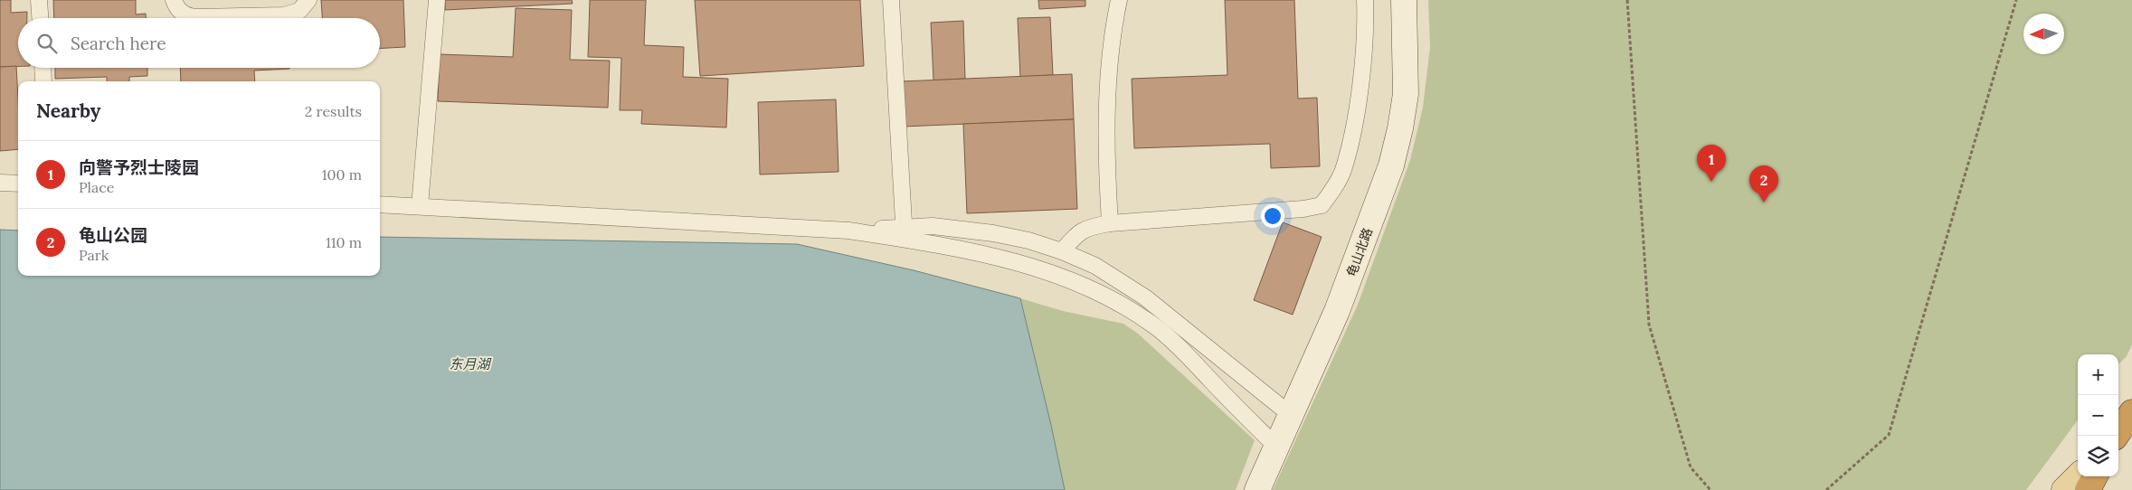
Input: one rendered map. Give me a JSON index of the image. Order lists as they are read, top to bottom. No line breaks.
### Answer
{"streets":{"street":["龟山北路"]},"water":["东月湖"],"north":"left","page":{"search":"Search here","heading":["Nearby","2 results"],"list":[{"mark":"1","name":"向警予烈士陵园","note":"Place","value":"100 m"},{"mark":"2","name":"龟山公园","note":"Park","value":"110 m"}],"pins":["1","2"],"map_buttons":["+","−"]}}
